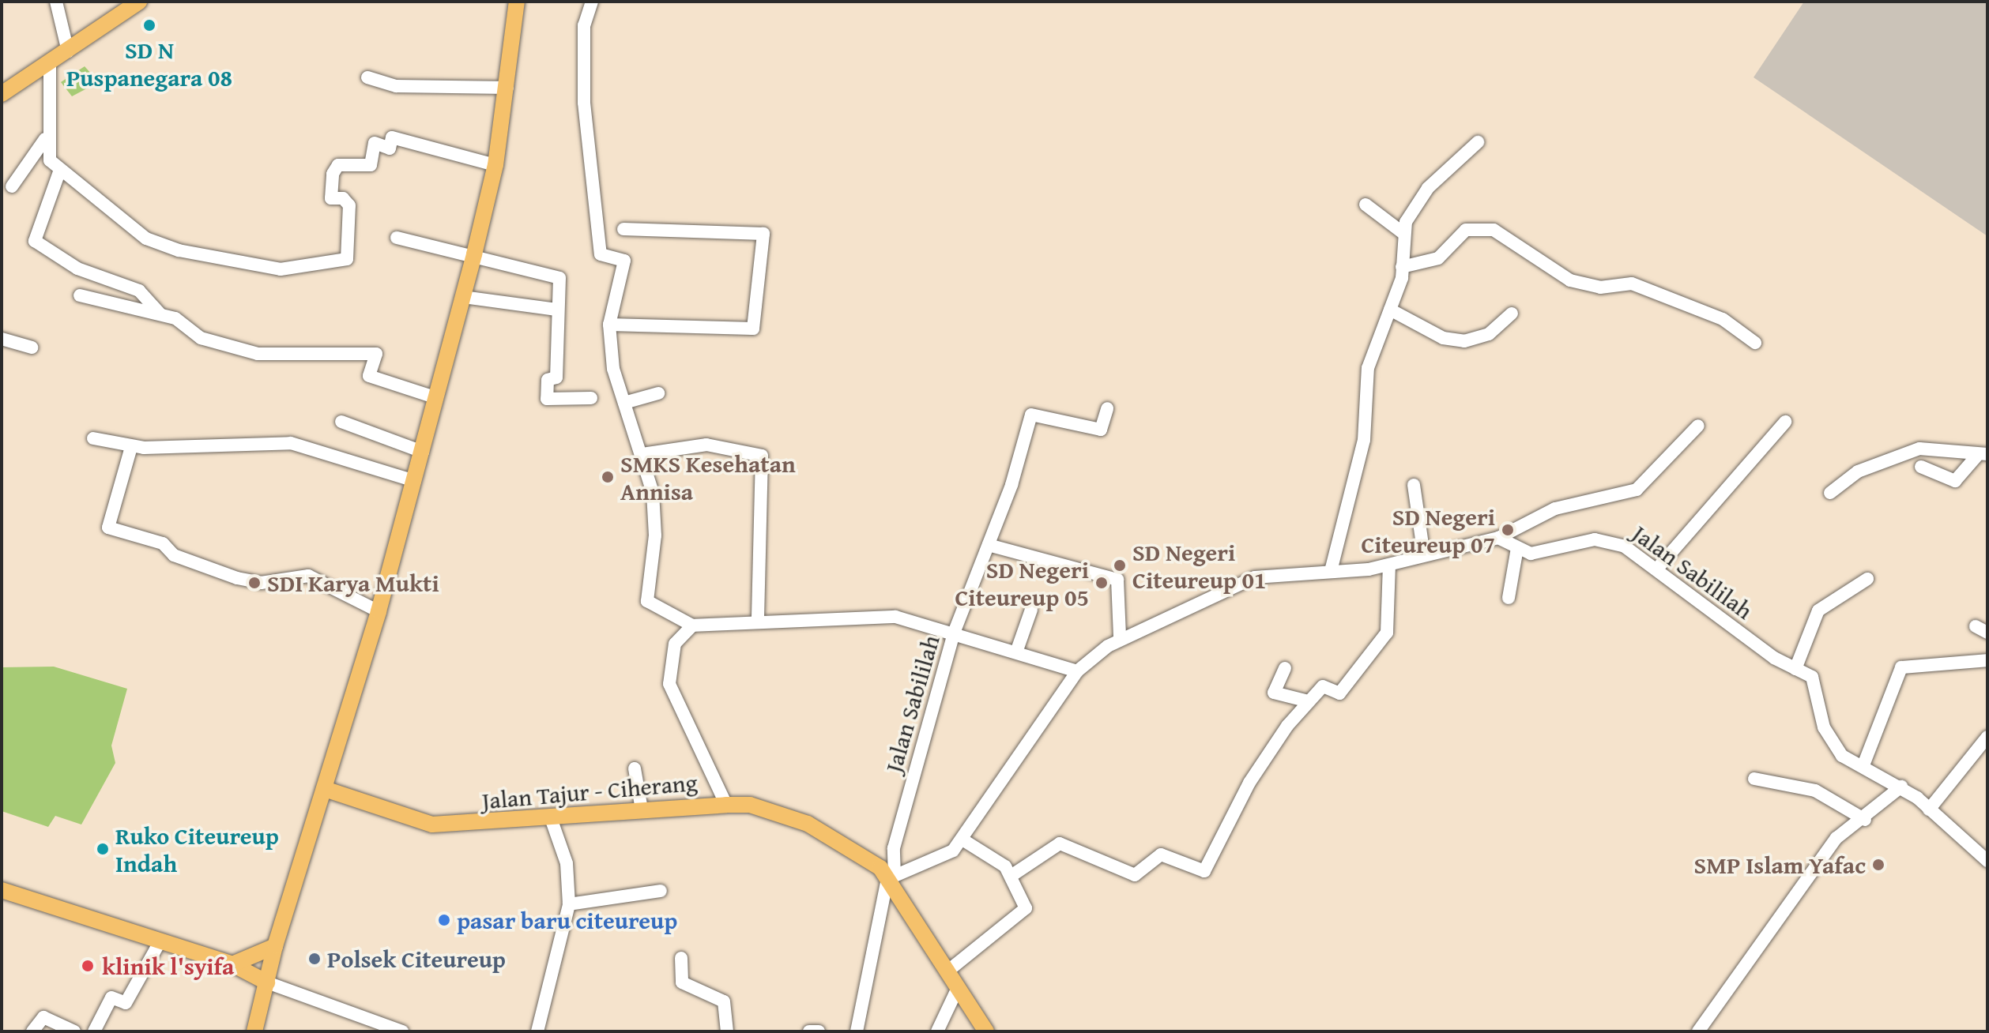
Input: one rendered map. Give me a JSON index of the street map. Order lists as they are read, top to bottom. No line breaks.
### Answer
{"streets":{"main road":["Jalan Tajur - Ciherang"],"street":["Jalan Sabililah"]},"crossings":[["Jalan Sabililah","Jalan Tajur - Ciherang"]],"places":["SD N Puspanegara 08","SMKS Kesehatan Annisa","SD Negeri Citeureup 07","SD Negeri Citeureup 01","SDI Karya Mukti","SD Negeri Citeureup 05","Ruko Citeureup Indah","SMP Islam Yafac","pasar baru citeureup","Polsek Citeureup","klinik l'syifa"]}
